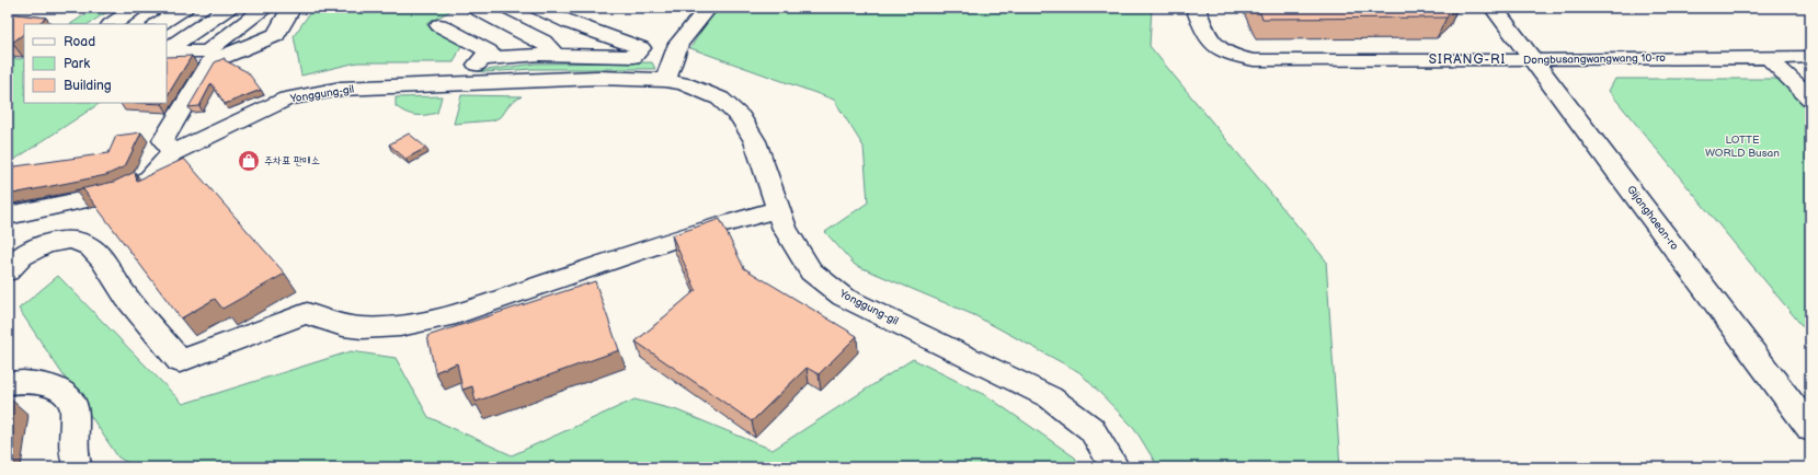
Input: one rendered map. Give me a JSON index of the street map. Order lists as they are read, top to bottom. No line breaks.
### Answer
{"streets":{"street":["Dongbusangwangwang 10-ro","Yonggung-gil","Gijanghaean-ro"]},"crossings":[["Dongbusangwangwang 10-ro","Gijanghaean-ro"]],"districts":["SIRANG-RI"],"parks":["LOTTE WORLD Busan"],"places":{"shop":["주차표 판매소"]},"legend":["Road","Park","Building"]}
